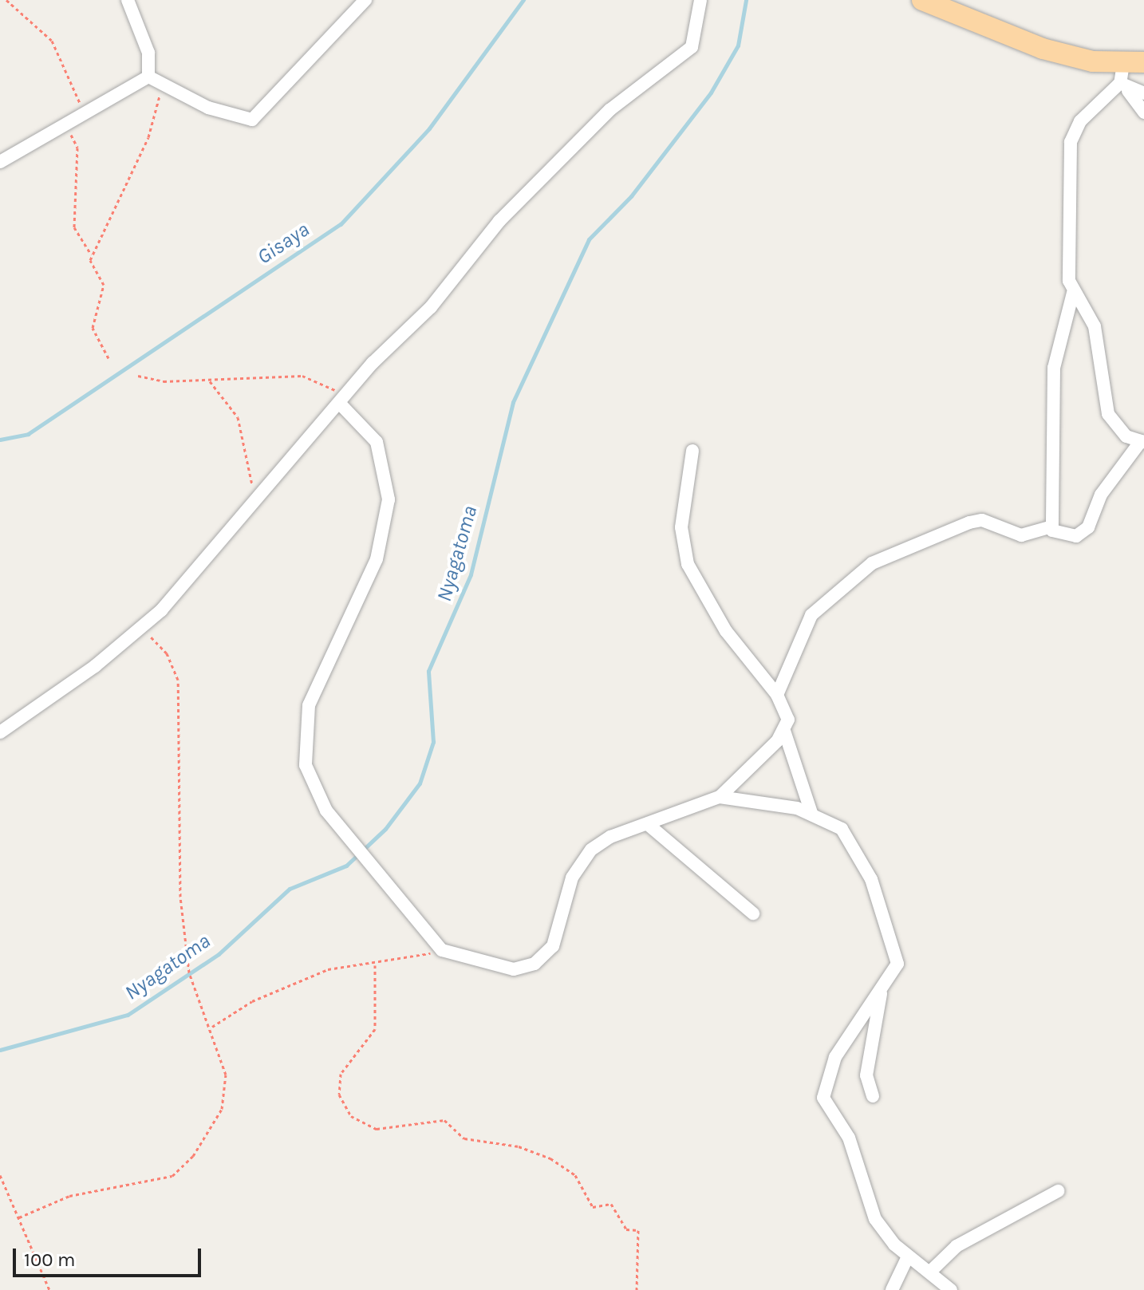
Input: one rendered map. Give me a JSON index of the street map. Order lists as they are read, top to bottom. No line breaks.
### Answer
{"water":["Gisaya","Nyagatoma"],"scale_bar":"100 m"}
